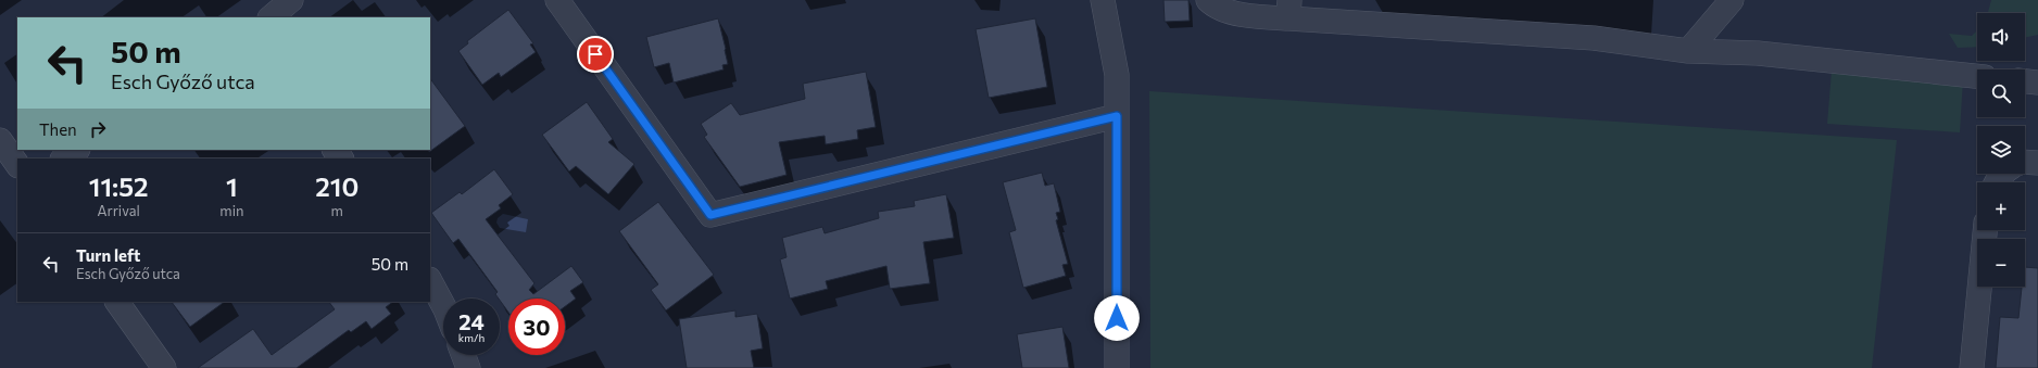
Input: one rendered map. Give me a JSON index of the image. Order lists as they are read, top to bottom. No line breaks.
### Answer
{"page":{"map_buttons":["+","−"],"turn":["50 m","Esch Győző utca"],"then":"Then","eta":["11:52","Arrival","1","min","210","m"],"list":[{"name":"Turn left","note":"Esch Győző utca","value":"50 m"}],"speed":"24 km/h","limit":"30"}}
